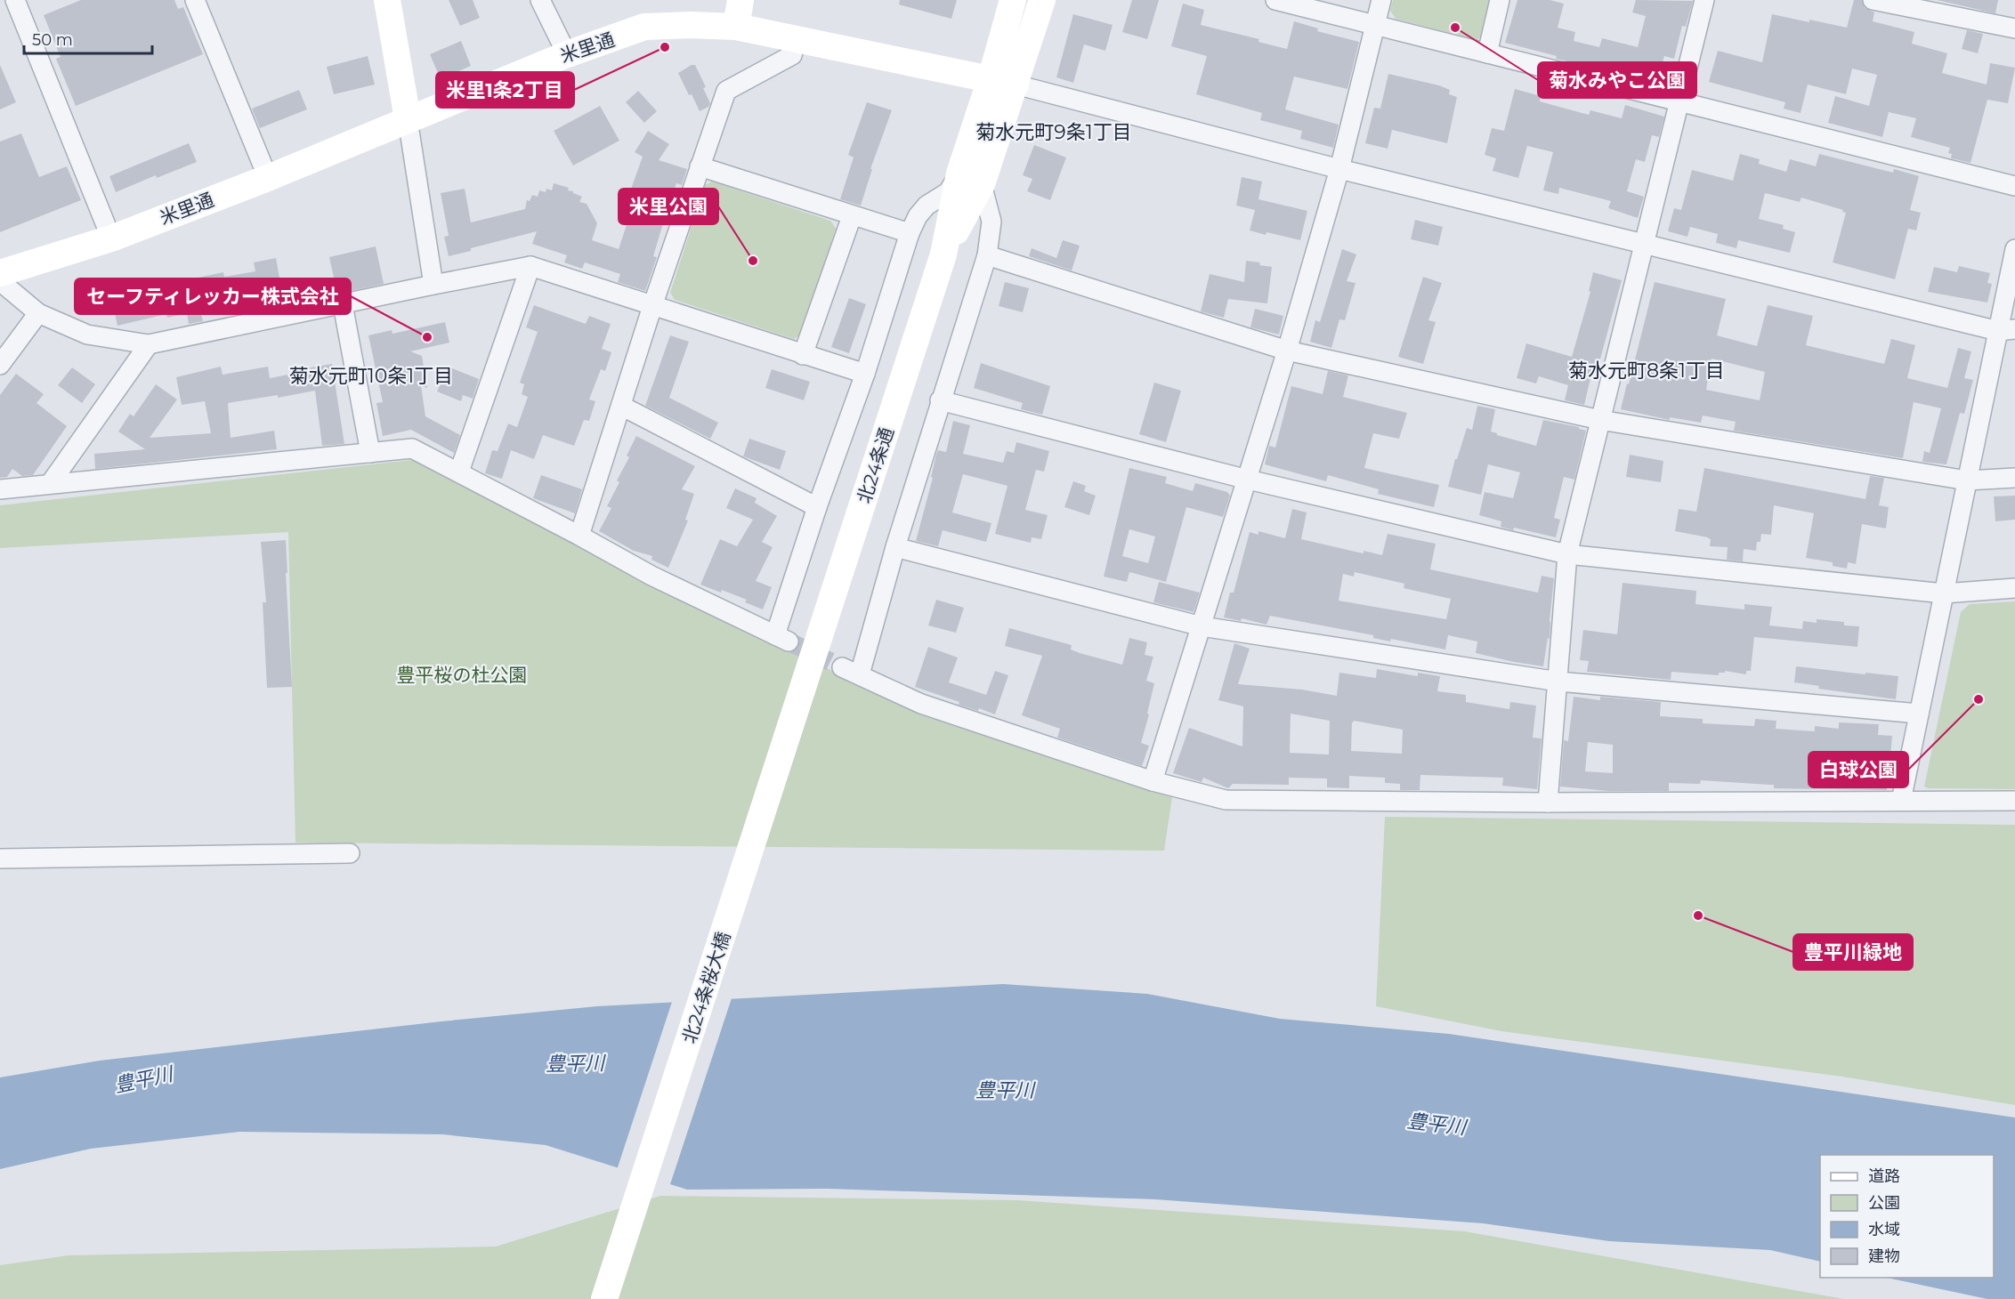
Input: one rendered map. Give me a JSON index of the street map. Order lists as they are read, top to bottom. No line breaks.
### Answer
{"streets":{"street":["米里通","北24条通","北24条桜大橋"]},"crossings":[["米里通","北24条通"],["北24条通","北24条桜大橋"]],"districts":["菊水元町9条1丁目","菊水元町8条1丁目","菊水元町10条1丁目"],"water":["豊平川"],"parks":["豊平桜の杜公園"],"places":["菊水みやこ公園","米里1条2丁目","米里公園","セーフティレッカー株式会社","白球公園","豊平川緑地"],"legend":["道路","公園","水域","建物"],"scale_bar":"50 m"}
